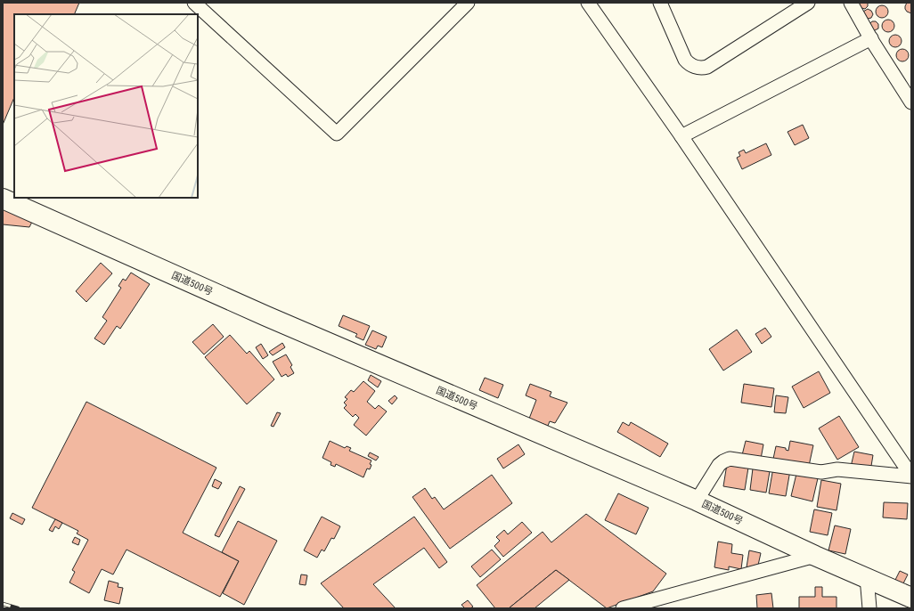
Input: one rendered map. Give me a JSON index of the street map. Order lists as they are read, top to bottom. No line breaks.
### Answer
{"streets":{"highway":["国道500号"]}}
